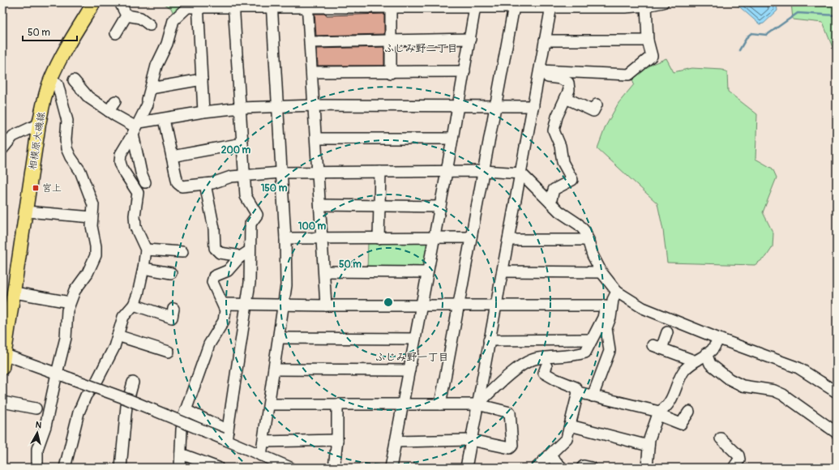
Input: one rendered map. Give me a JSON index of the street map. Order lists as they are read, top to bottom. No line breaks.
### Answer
{"streets":{"main road":["相模原大磯線"]},"districts":["ふじみ野二丁目","ふじみ野一丁目"],"places":{"transit":["宮上"]},"scale_bar":"50 m","north":"top","rings":["200 m","150 m","100 m","50 m"]}
